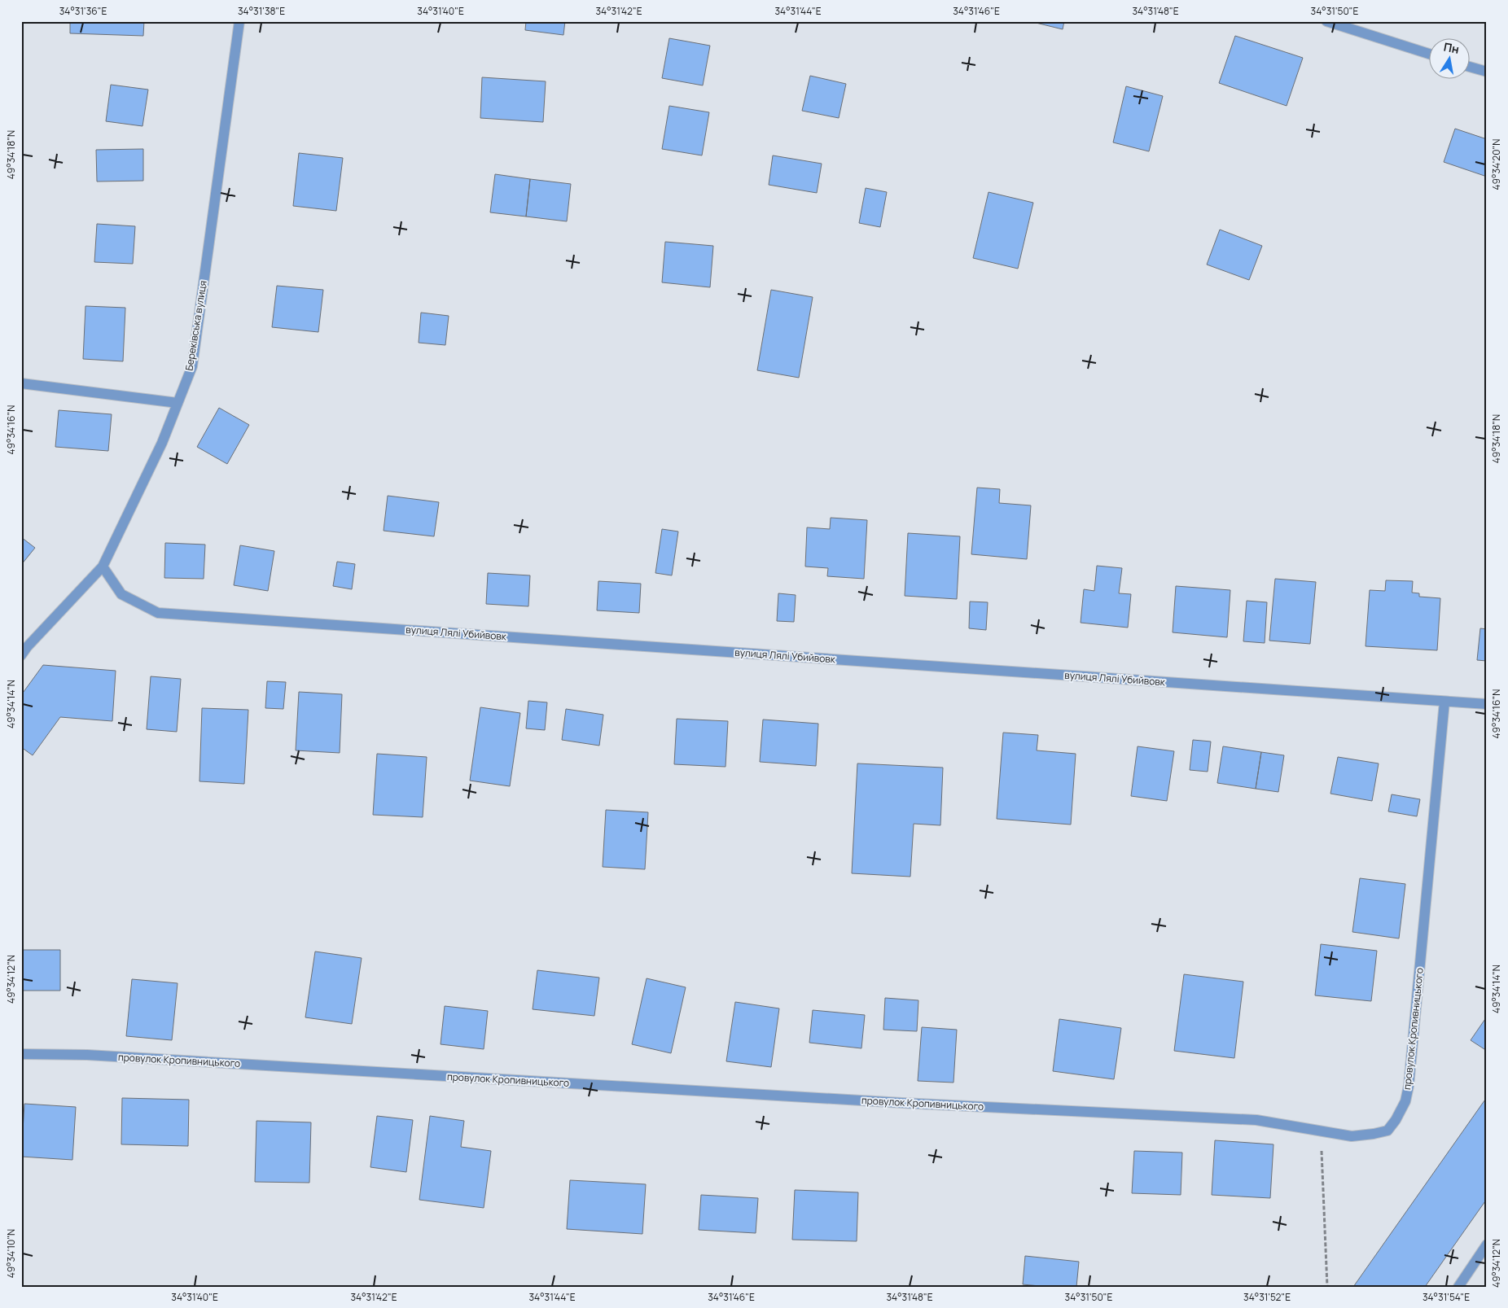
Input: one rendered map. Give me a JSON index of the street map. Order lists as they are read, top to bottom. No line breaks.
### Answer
{"streets":{"street":["Береківська вулиця","вулиця Лялі Убийвовк","провулок Кропивницького"]},"crossings":[["Береківська вулиця","вулиця Лялі Убийвовк"],["вулиця Лялі Убийвовк","провулок Кропивницького"]],"north":"top","coordinates":["34°31'36\"E","34°31'38\"E","34°31'40\"E","34°31'42\"E","34°31'44\"E","34°31'46\"E","34°31'48\"E","34°31'50\"E","49°34'18\"N","49°34'20\"N","49°34'16\"N","49°34'14\"N","49°34'12\"N","49°34'10\"N","34°31'52\"E","34°31'54\"E"]}
